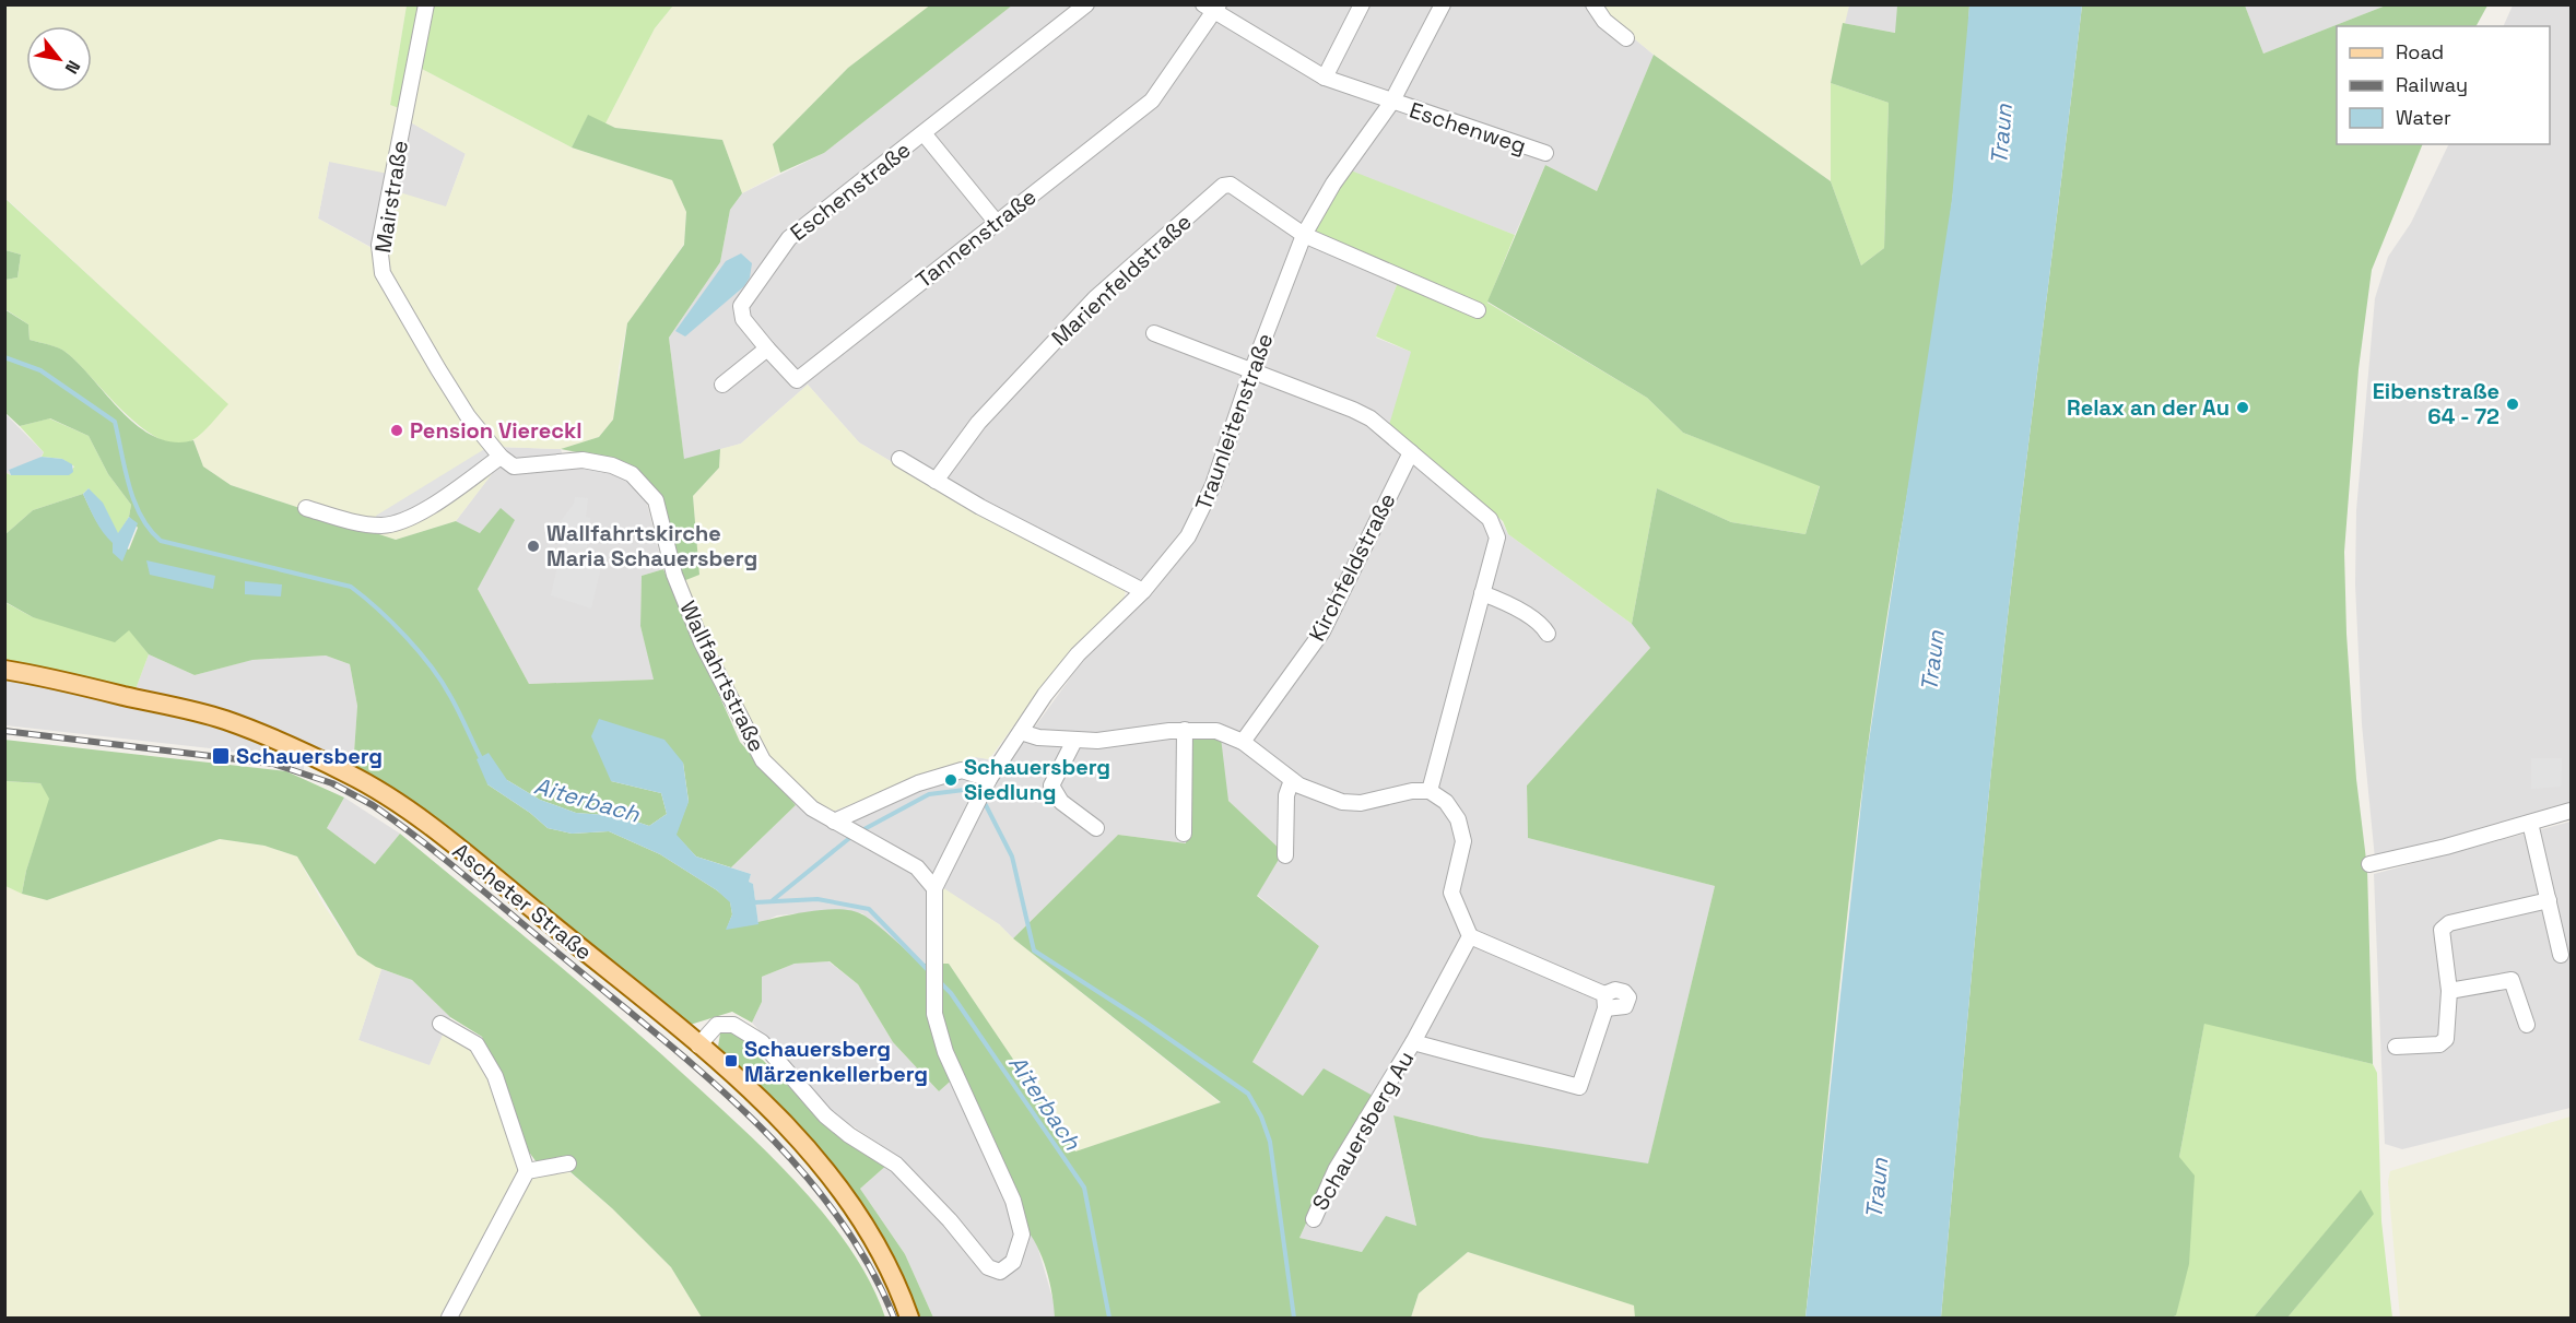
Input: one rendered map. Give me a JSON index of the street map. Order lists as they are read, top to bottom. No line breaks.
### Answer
{"streets":{"main road":["Ascheter Straße"],"street":["Eschenweg","Eschenstraße","Mairstraße","Tannenstraße","Marienfeldstraße","Traunleitenstraße","Kirchfeldstraße","Wallfahrtstraße","Schauersberg Au"]},"crossings":[["Eschenweg","Tannenstraße"],["Eschenweg","Traunleitenstraße"],["Eschenstraße","Tannenstraße"],["Mairstraße","Wallfahrtstraße"],["Tannenstraße","Traunleitenstraße"],["Marienfeldstraße","Traunleitenstraße"],["Traunleitenstraße","Wallfahrtstraße"],["Traunleitenstraße","Ascheter Straße"]],"water":["Traun","Aiterbach"],"places":{"other":["Eibenstraße 64 - 72","Relax an der Au","Pension Viereckl","Wallfahrtskirche Maria Schauersberg","Schauersberg Siedlung"],"transit":["Schauersberg","Schauersberg Märzenkellerberg"]},"legend":["Road","Railway","Water"],"north":"bottom right"}
